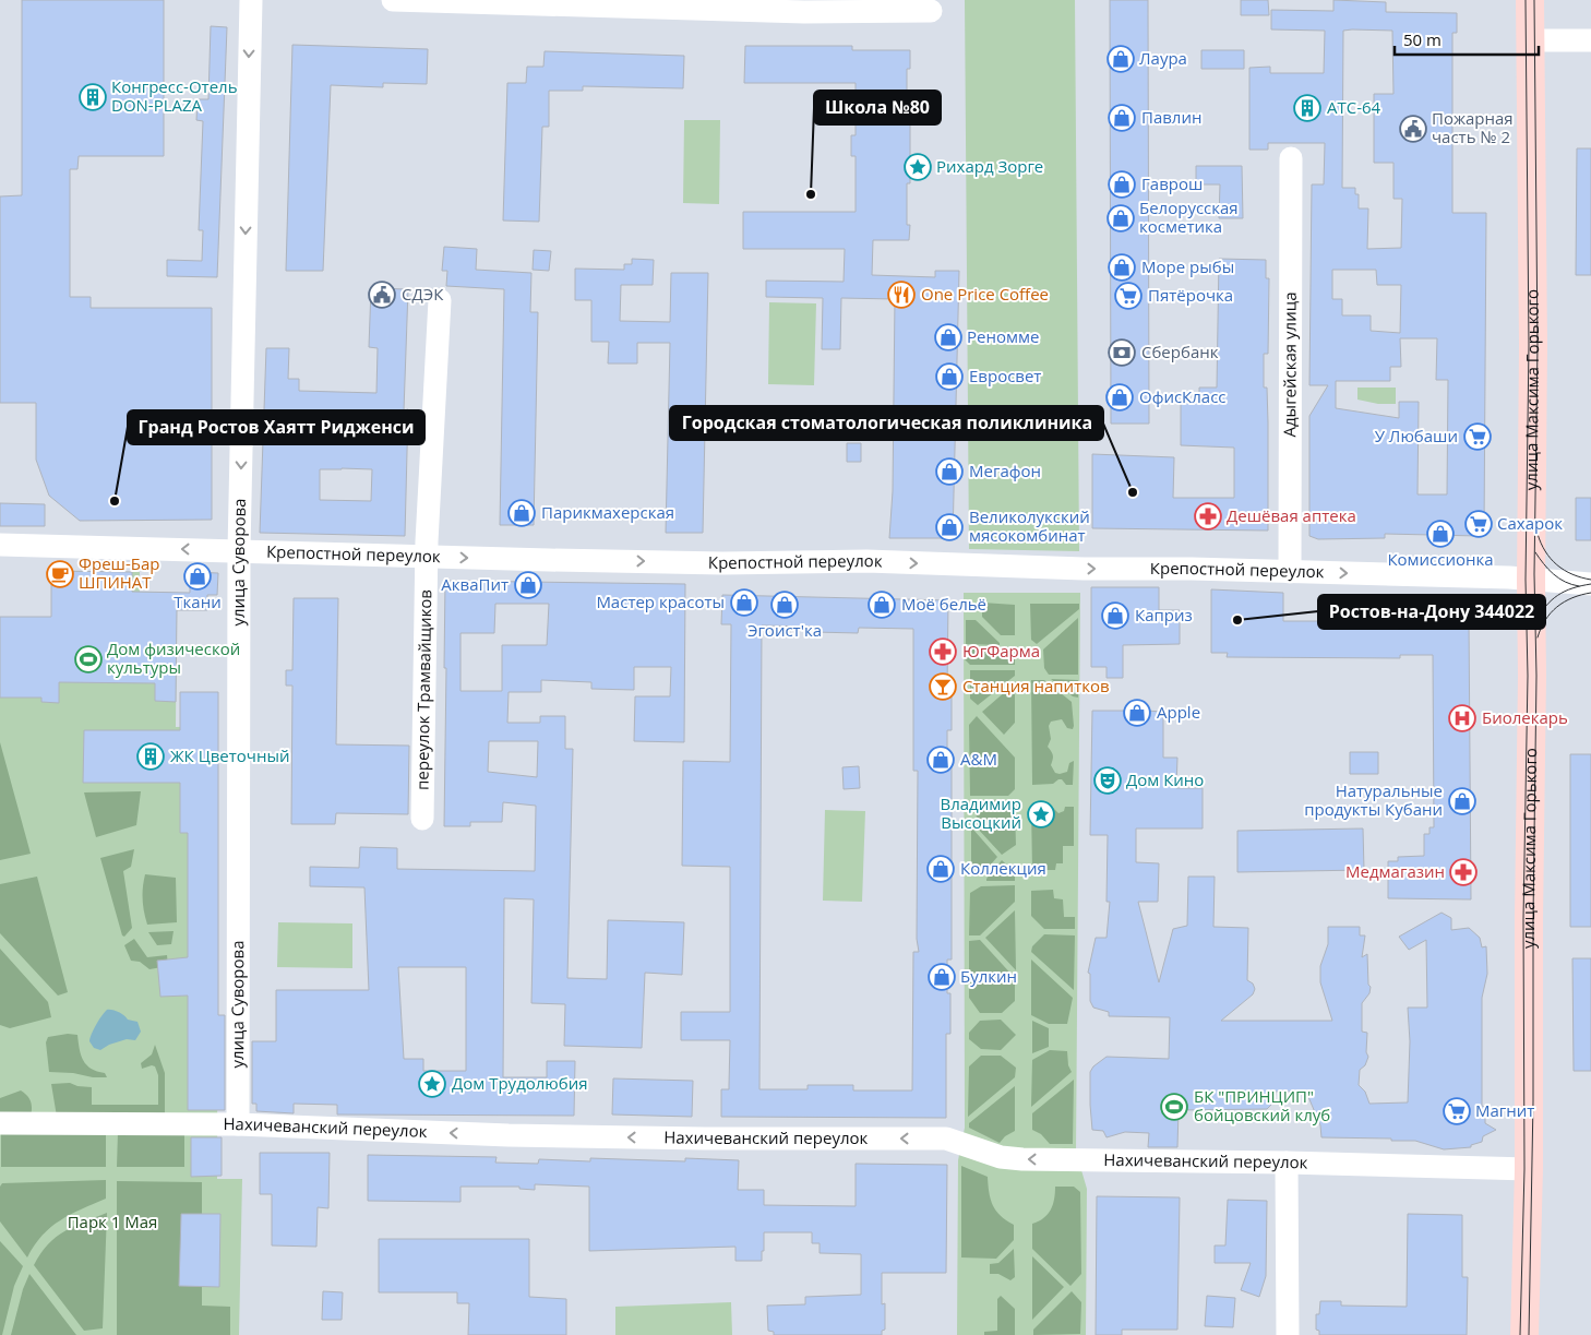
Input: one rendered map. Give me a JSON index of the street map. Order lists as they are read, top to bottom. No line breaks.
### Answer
{"streets":{"main road":["улица Максима Горького"],"street":["Адыгейская улица","Крепостной переулок","улица Суворова","переулок Трамвайщиков","Нахичеванский переулок"]},"crossings":[["Адыгейская улица","Крепостной переулок"],["улица Максима Горького","Крепостной переулок"],["улица Максима Горького","Нахичеванский переулок"],["Крепостной переулок","улица Суворова"],["Крепостной переулок","переулок Трамвайщиков"],["улица Суворова","Нахичеванский переулок"]],"one_way":["улица Суворова","Нахичеванский переулок"],"parks":["Парк 1 Мая"],"places":{"shop":["Лаура","Павлин","Гаврош","Белорусская косметика","Море рыбы","Реномме","Евросвет","ОфисКласс","Мегафон","Парикмахерская","Великолукский мясокомбинат","Комиссионка","Ткани","АкваПит","Мастер красоты","Эгоист'ка","Моё бельё","Каприз","Apple","A&M","Натуральные продукты Кубани","Коллекция","Булкин"],"building":["Конгресс-Отель DON-PLAZA","АТС-64","ЖК Цветочный"],"public building":["Пожарная часть № 2","СДЭК"],"place":["Рихард Зорге","Владимир Высоцкий","Дом Трудолюбия"],"other":["Школа №80","Городская стоматологическая поликлиника","Гранд Ростов Хаятт Ридженси","Ростов-на-Дону 344022"],"restaurant":["One Price Coffee"],"supermarket":["Пятёрочка","У Любаши","Сахарок","Магнит"],"bank":["Сбербанк"],"pharmacy":["Дешёвая аптека","ЮгФарма","Медмагазин"],"cafe":["Фреш-Бар ШПИНАТ"],"sports":["Дом физической культуры","БК \"ПРИНЦИП\" бойцовский клуб"],"bar":["Станция напитков"],"hospital":["Биолекарь"],"theatre":["Дом Кино"]},"scale_bar":"50 m"}
